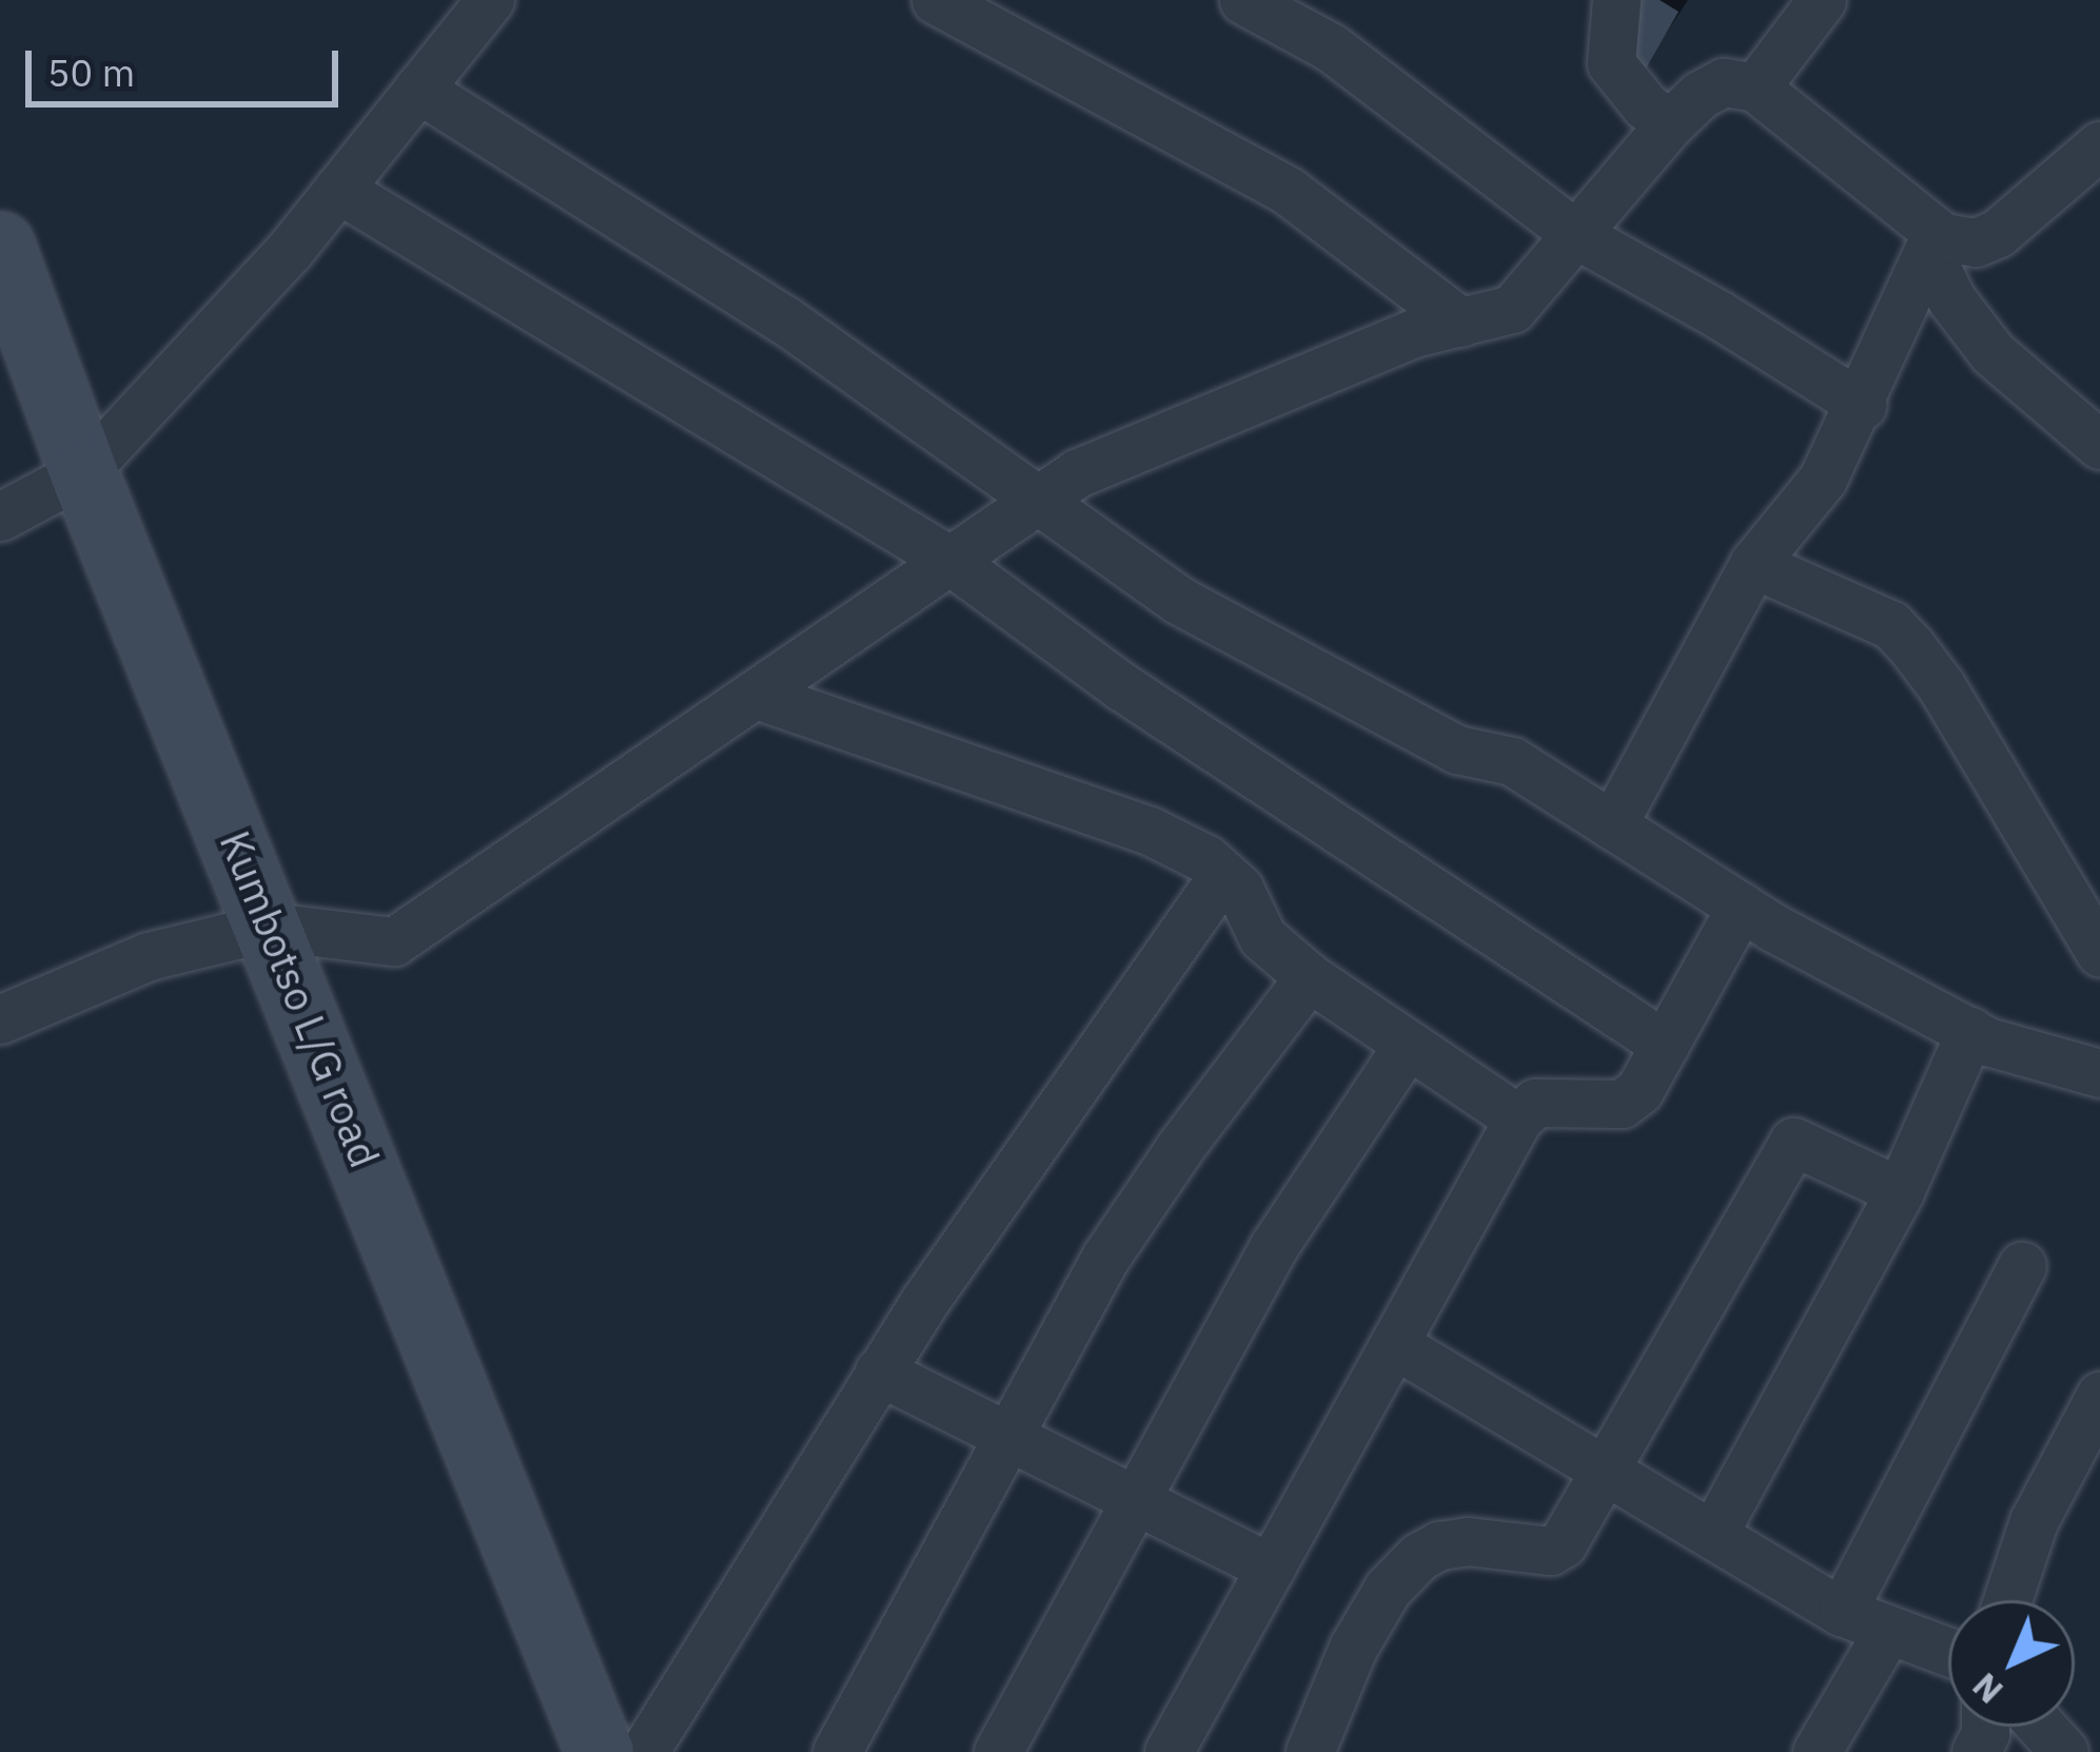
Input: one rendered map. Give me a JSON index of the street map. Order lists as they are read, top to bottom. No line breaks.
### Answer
{"streets":{"main road":["Kumbotso L/G road"]},"scale_bar":"50 m","north":"bottom left"}
